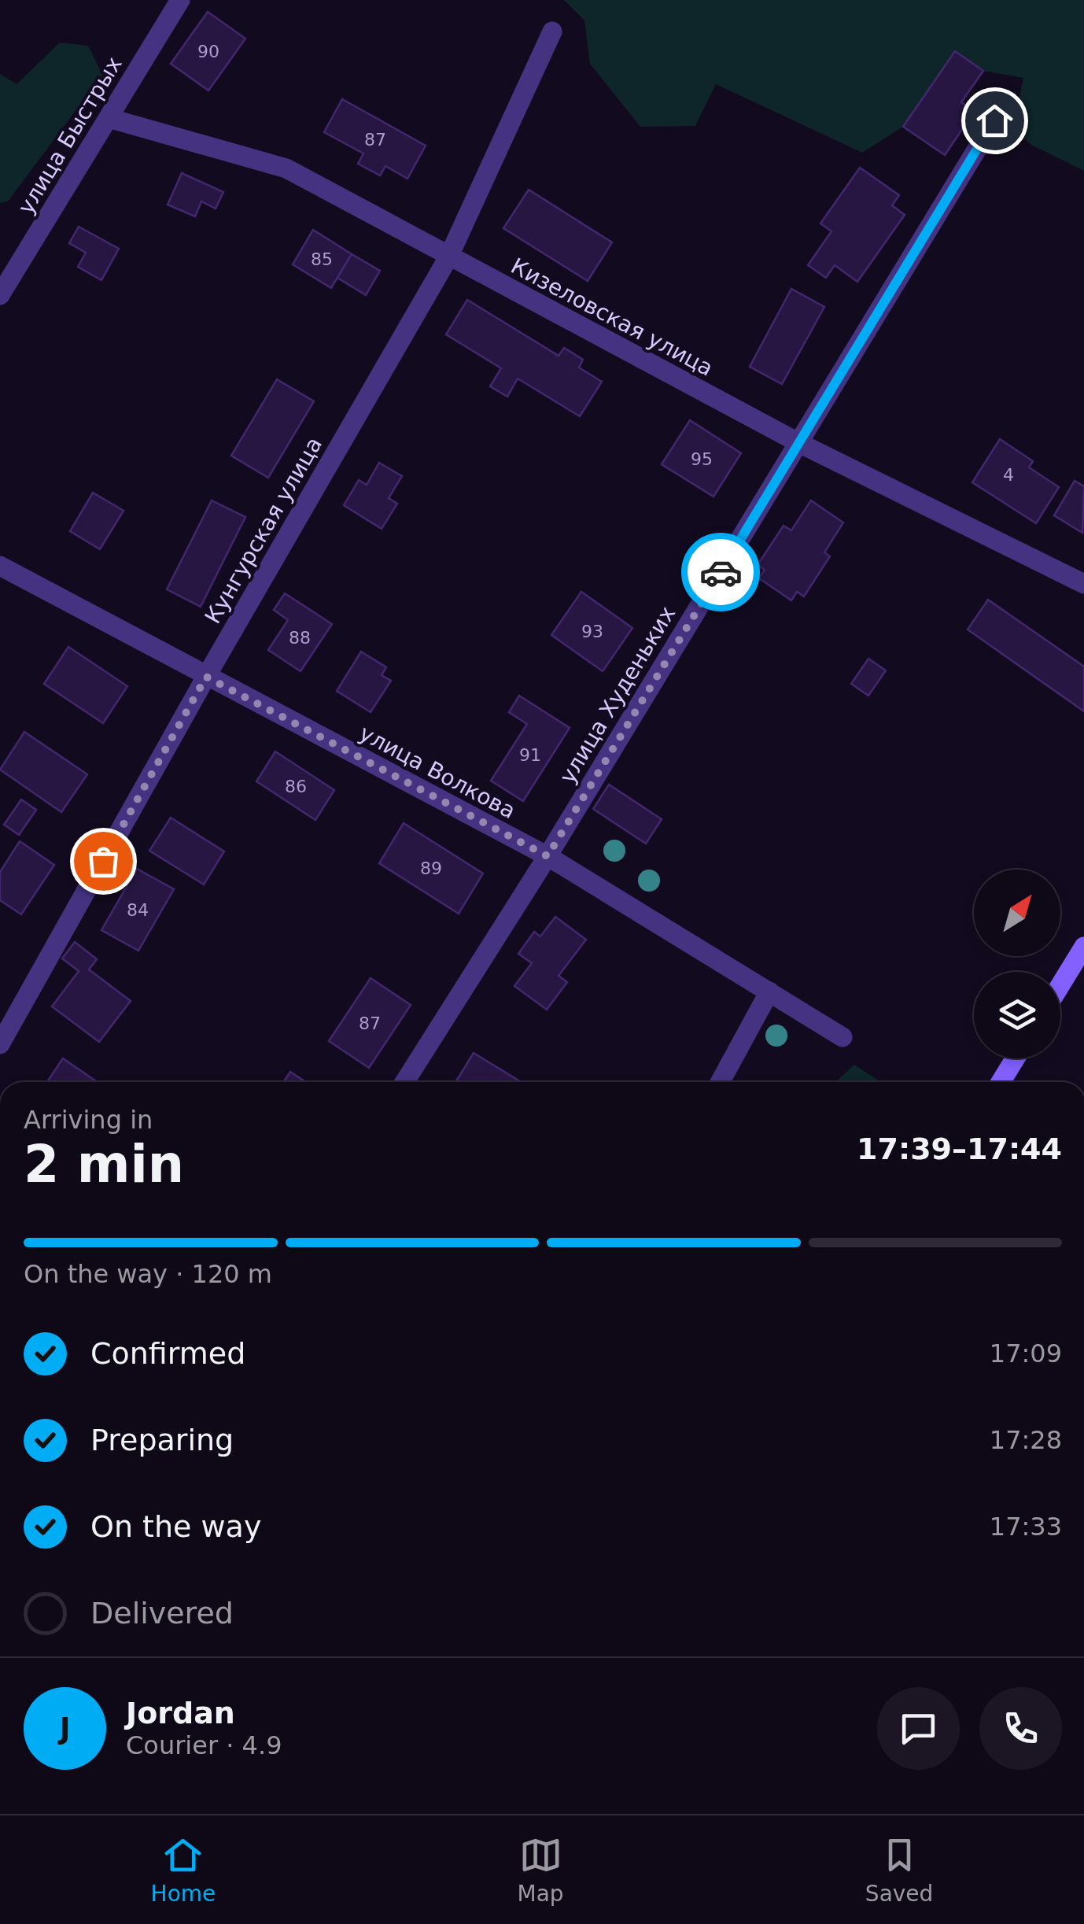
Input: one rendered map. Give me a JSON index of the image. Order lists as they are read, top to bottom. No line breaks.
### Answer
{"streets":{"street":["улица Быстрых","Кизеловская улица","Кунгурская улица","улица Худеньких","улица Волкова"]},"crossings":[["улица Быстрых","Кизеловская улица"],["Кизеловская улица","Кунгурская улица"],["Кизеловская улица","улица Худеньких"],["Кунгурская улица","улица Волкова"],["улица Худеньких","улица Волкова"]],"house_numbers":["90","87","85","95","4","93","88","91","86","89","84","87"],"north":"top right","page":{"heading":["2 min","Arriving in","17:39–17:44"],"panel":["Jordan","Courier · 4.9"],"bar":"On the way · 120 m","list":[["Confirmed","17:09"],["Preparing","17:28"],["On the way","17:33"],"Delivered"],"round":"J","tabs":["Home","Map","Saved"]}}
